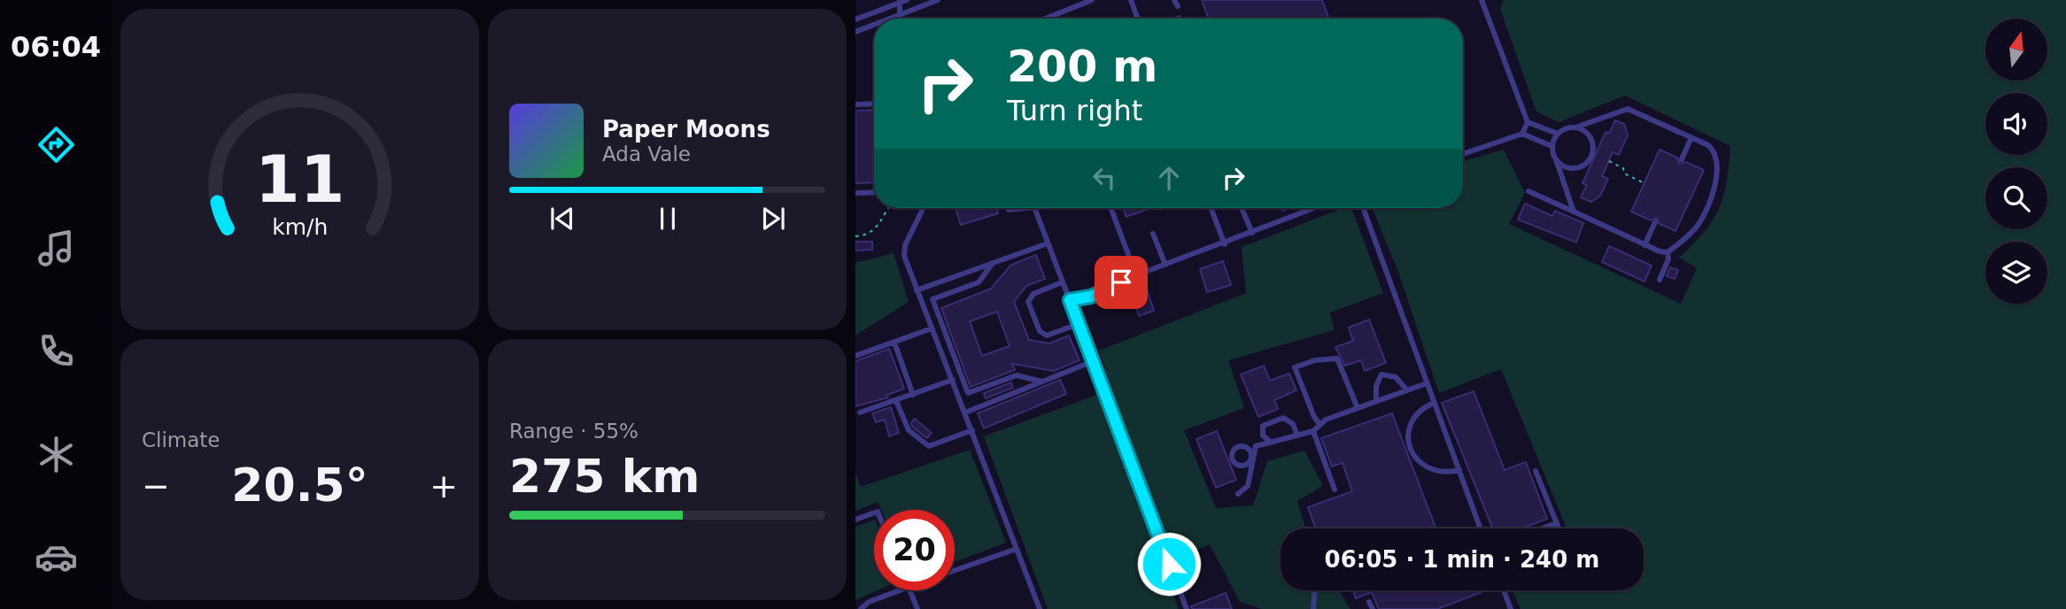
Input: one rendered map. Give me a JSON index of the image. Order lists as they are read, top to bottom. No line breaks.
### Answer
{"north":"top","page":{"tabs":"06:04","turn":["200 m","Turn right"],"song":["Paper Moons","Ada Vale"],"tile":["Climate",["Range · 55%","275 km"]],"heat":["−","20.5°","+"],"limit":"20","trip":"06:05 · 1 min · 240 m","gauge":["11","km/h"]}}
